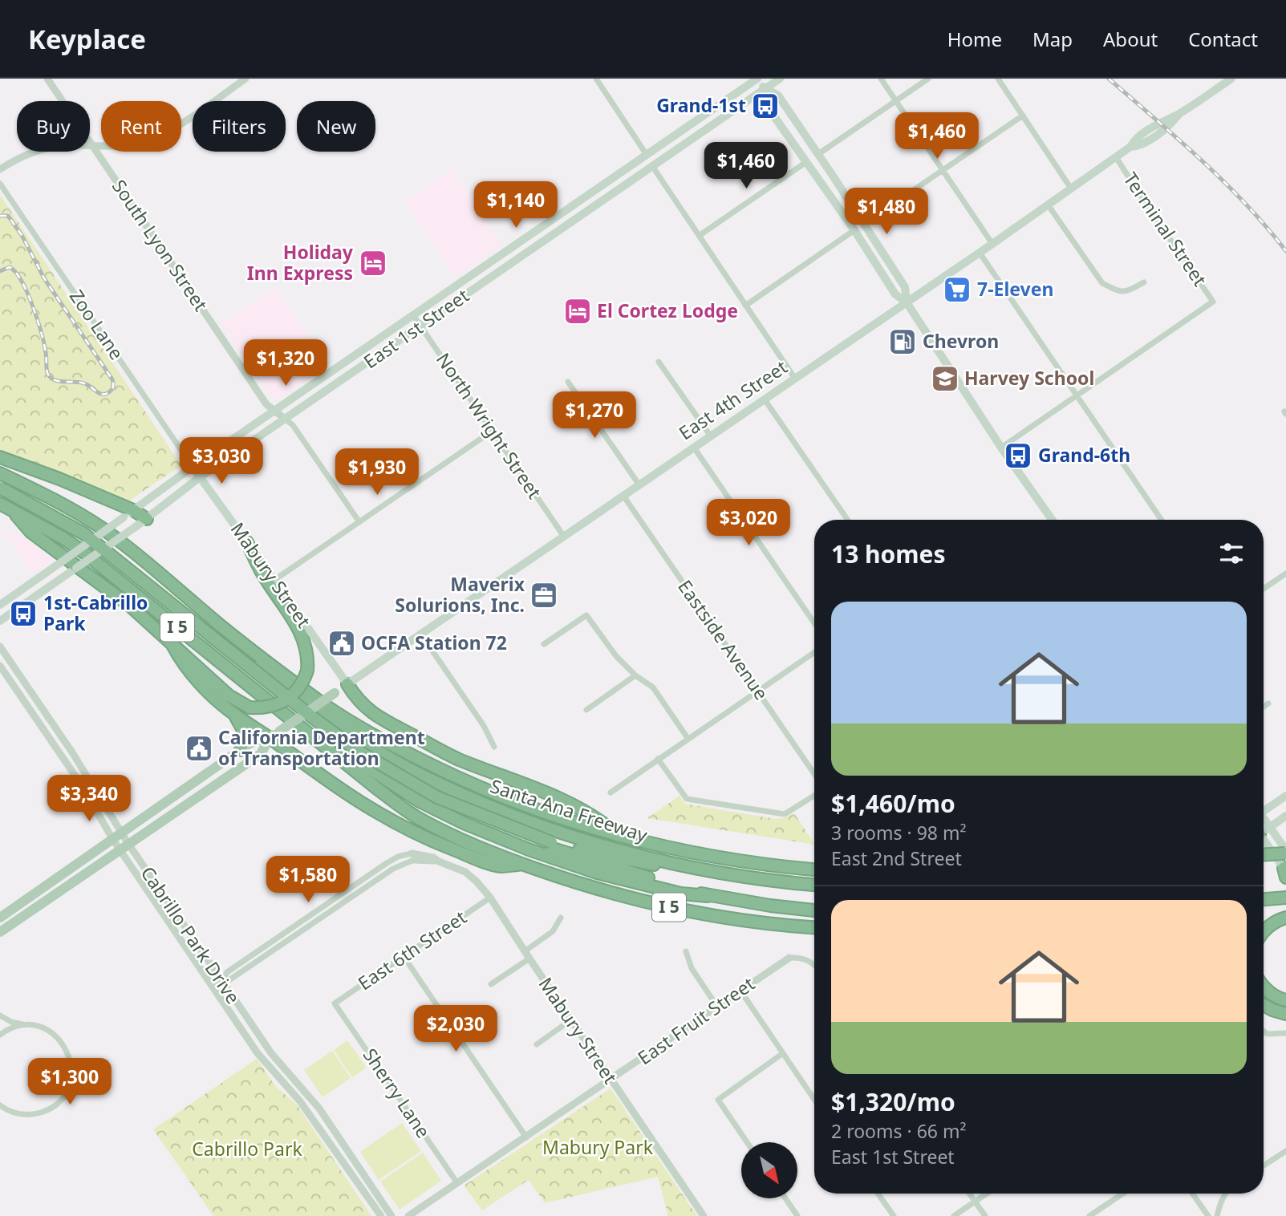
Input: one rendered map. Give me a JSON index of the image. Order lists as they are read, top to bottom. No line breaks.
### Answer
{"streets":{"highway":["I 5","Santa Ana Freeway"],"main road":["East 1st Street","East 4th Street","Mabury Street"],"street":["Terminal Street","South Lyon Street","Zoo Lane","North Wright Street","Eastside Avenue","Cabrillo Park Drive","East 6th Street","East Fruit Street","Sherry Lane"]},"crossings":[["Terminal Street","East 4th Street"],["South Lyon Street","East 1st Street"],["Zoo Lane","East 1st Street"],["Zoo Lane","Mabury Street"],["East 1st Street","North Wright Street"],["East 1st Street","Mabury Street"],["East 4th Street","North Wright Street"],["East 4th Street","Mabury Street"],["East 4th Street","Eastside Avenue"],["East 4th Street","Cabrillo Park Drive"],["Mabury Street","East 6th Street"],["Mabury Street","East Fruit Street"],["East 6th Street","Sherry Lane"],["East Fruit Street","Sherry Lane"]],"parks":["Mabury Park","Cabrillo Park"],"places":{"bus stop":["Grand-1st","Grand-6th","1st-Cabrillo Park"],"hotel":["Holiday Inn Express","El Cortez Lodge"],"supermarket":["7-Eleven"],"fuel station":["Chevron"],"school or university":["Harvey School"],"office":["Maverix Solurions, Inc."],"public building":["OCFA Station 72","California Department of Transportation"]},"north":"bottom right","page":{"header":"Keyplace","nav":["Home","Map","About","Contact"],"chip":["Buy","Rent","Filters","New"],"price":["$1,460","$1,460","$1,140","$1,480","$1,320","$1,270","$3,030","$1,930","$3,020","$3,340","$1,580","$2,030","$1,300"],"heading":"13 homes","list":[{"name":"$1,460/mo","note":"3 rooms · 98 m² · East 2nd Street"},{"name":"$1,320/mo","note":"2 rooms · 66 m² · East 1st Street"}]}}
